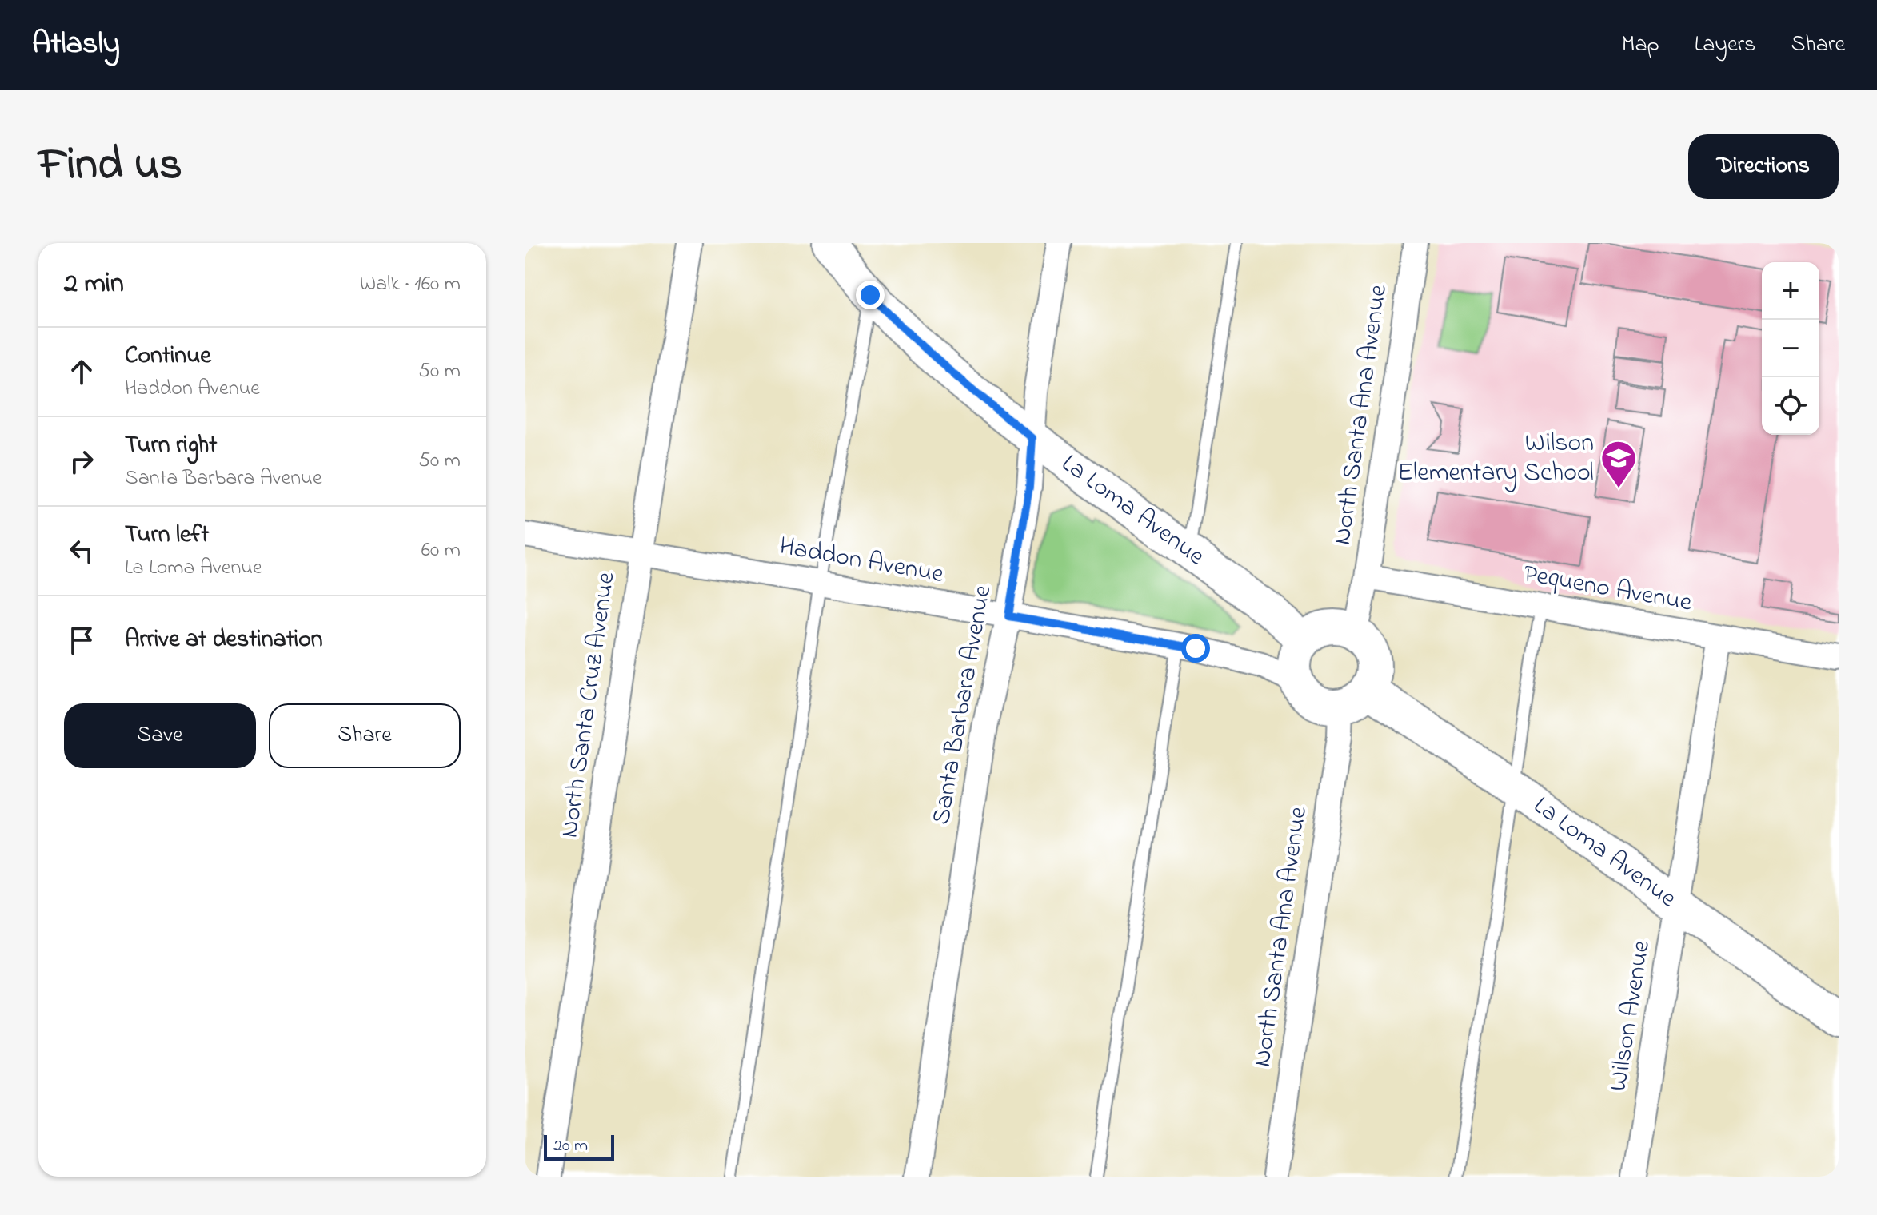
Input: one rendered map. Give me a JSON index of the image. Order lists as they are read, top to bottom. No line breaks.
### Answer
{"streets":{"main road":["La Loma Avenue"],"street":["North Santa Ana Avenue","Haddon Avenue","Pequeno Avenue","North Santa Cruz Avenue","Santa Barbara Avenue","Wilson Avenue"]},"crossings":[["North Santa Ana Avenue","La Loma Avenue"],["North Santa Ana Avenue","Haddon Avenue"],["North Santa Ana Avenue","Pequeno Avenue"],["La Loma Avenue","Haddon Avenue"],["La Loma Avenue","Santa Barbara Avenue"],["La Loma Avenue","Wilson Avenue"],["Haddon Avenue","North Santa Cruz Avenue"],["Haddon Avenue","Santa Barbara Avenue"],["Pequeno Avenue","Wilson Avenue"]],"places":{"school or university":["Wilson Elementary School"]},"scale_bar":"20 m","page":{"header":"Atlasly","nav":["Map","Layers","Share"],"title":"Find us","buttons":["Directions",["Save","Share"]],"heading":["2 min","Walk · 160 m"],"map_buttons":["+","−"],"list":[["Continue","Haddon Avenue","50 m"],["Turn right","Santa Barbara Avenue","50 m"],["Turn left","La Loma Avenue","60 m"],"Arrive at destination"],"scale":"20 m"}}
